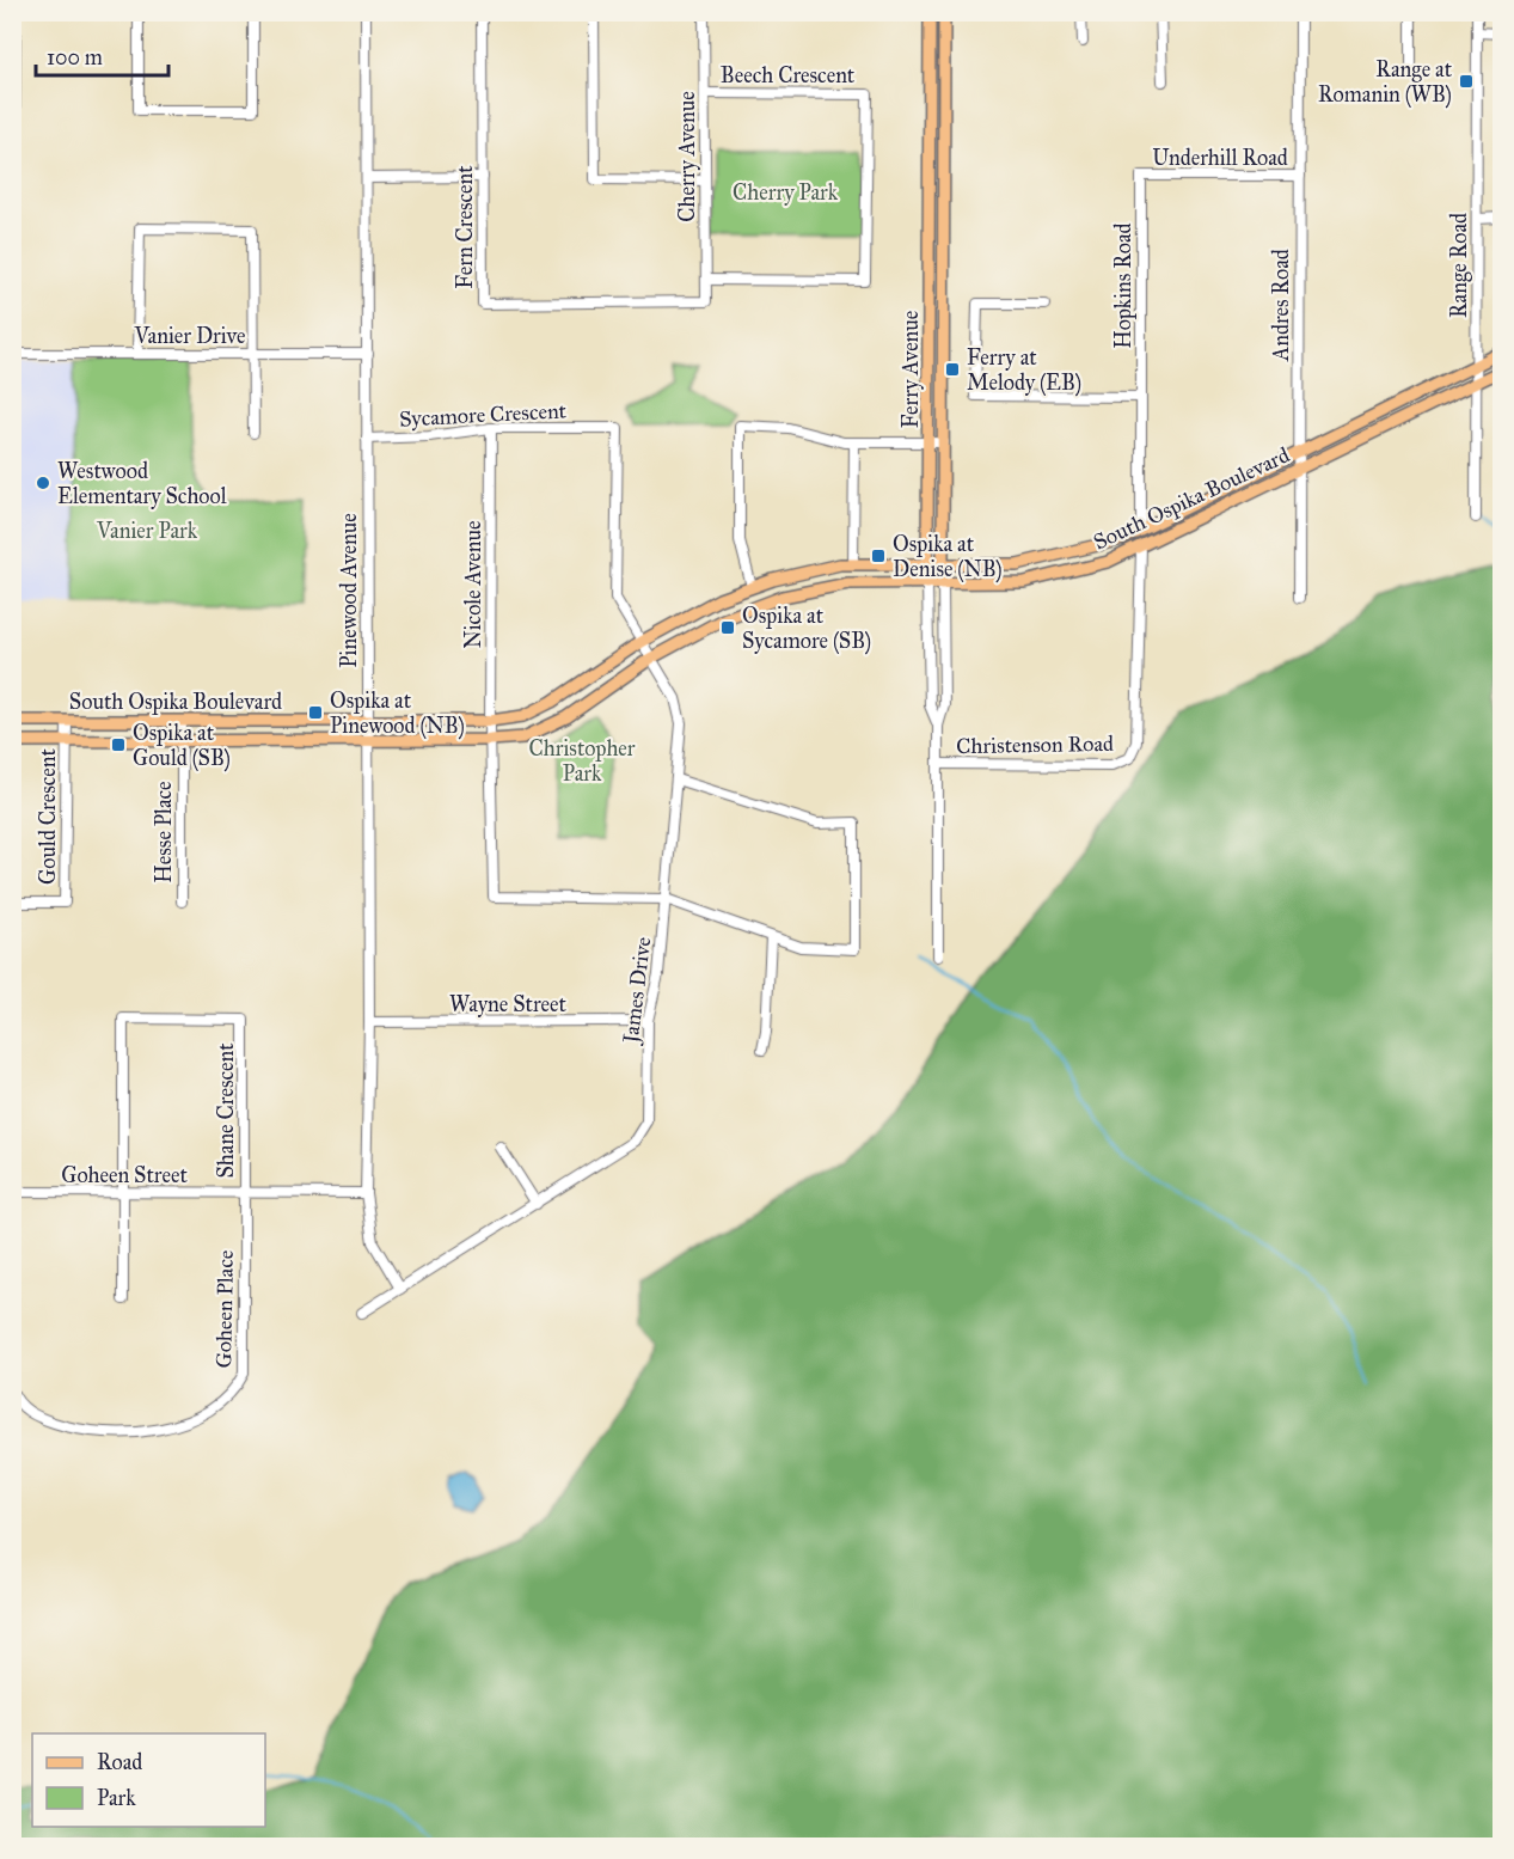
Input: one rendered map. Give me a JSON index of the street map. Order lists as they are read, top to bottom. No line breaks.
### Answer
{"streets":{"main road":["Ferry Avenue","South Ospika Boulevard"],"street":["Beech Crescent","Cherry Avenue","Underhill Road","Fern Crescent","Range Road","Hopkins Road","Andres Road","Vanier Drive","Sycamore Crescent","Nicole Avenue","Pinewood Avenue","Christenson Road","Gould Crescent","Hesse Place","James Drive","Wayne Street","Shane Crescent","Goheen Street","Goheen Place"]},"crossings":[["Beech Crescent","Cherry Avenue"],["Cherry Avenue","Fern Crescent"],["Underhill Road","Hopkins Road"],["Underhill Road","Andres Road"],["Range Road","South Ospika Boulevard"],["Hopkins Road","South Ospika Boulevard"],["Andres Road","South Ospika Boulevard"],["Vanier Drive","Pinewood Avenue"],["Ferry Avenue","South Ospika Boulevard"],["Ferry Avenue","Christenson Road"],["Sycamore Crescent","South Ospika Boulevard"],["Sycamore Crescent","Nicole Avenue"],["Sycamore Crescent","Pinewood Avenue"],["Sycamore Crescent","James Drive"],["South Ospika Boulevard","Nicole Avenue"],["South Ospika Boulevard","Pinewood Avenue"],["South Ospika Boulevard","Christenson Road"],["South Ospika Boulevard","Gould Crescent"],["South Ospika Boulevard","Hesse Place"],["South Ospika Boulevard","James Drive"],["Nicole Avenue","James Drive"],["Pinewood Avenue","James Drive"],["Pinewood Avenue","Wayne Street"],["Pinewood Avenue","Goheen Street"],["James Drive","Wayne Street"],["Shane Crescent","Goheen Street"],["Shane Crescent","Goheen Place"],["Goheen Street","Goheen Place"]],"parks":["Cherry Park","Vanier Park","Christopher Park"],"places":{"transit":["Range at Romanin (WB)","Ferry at Melody (EB)","Ospika at Denise (NB)","Ospika at Sycamore (SB)","Ospika at Pinewood (NB)","Ospika at Gould (SB)"],"other":["Westwood Elementary School"]},"legend":["Road","Park"],"scale_bar":"100 m"}
